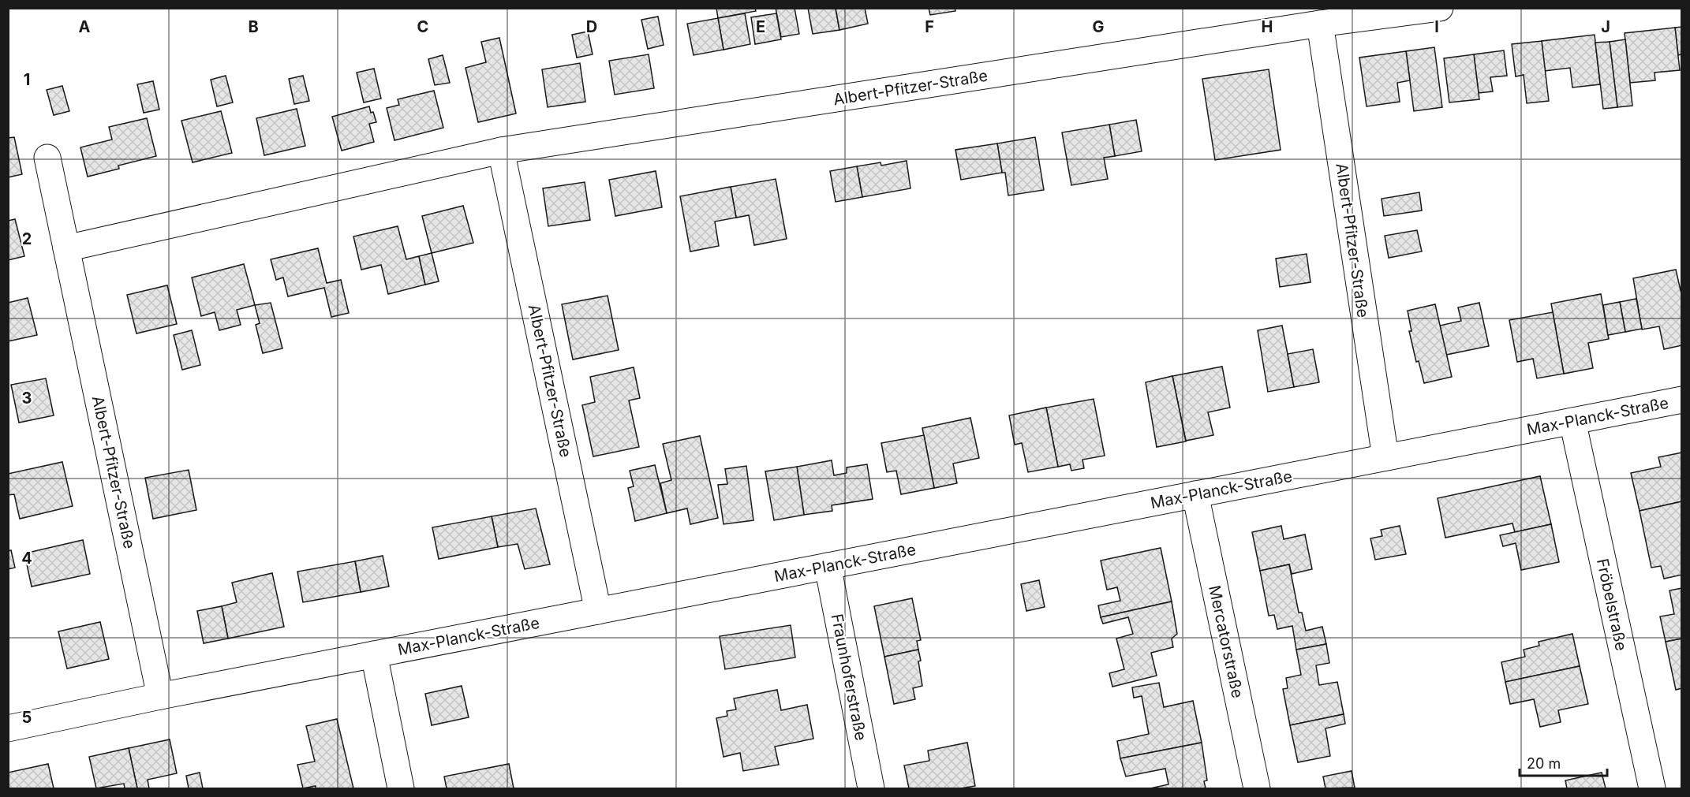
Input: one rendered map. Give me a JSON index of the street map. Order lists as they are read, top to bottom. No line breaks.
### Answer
{"streets":{"street":["Albert-Pfitzer-Straße","Max-Planck-Straße","Fröbelstraße","Mercatorstraße","Fraunhoferstraße"]},"crossings":[["Albert-Pfitzer-Straße","Max-Planck-Straße"],["Max-Planck-Straße","Fröbelstraße"],["Max-Planck-Straße","Mercatorstraße"],["Max-Planck-Straße","Fraunhoferstraße"]],"scale_bar":"20 m","grid":{"columns":["A","B","C","D","E","F","G","H","I","J"],"rows":["1","2","3","4","5"]}}
